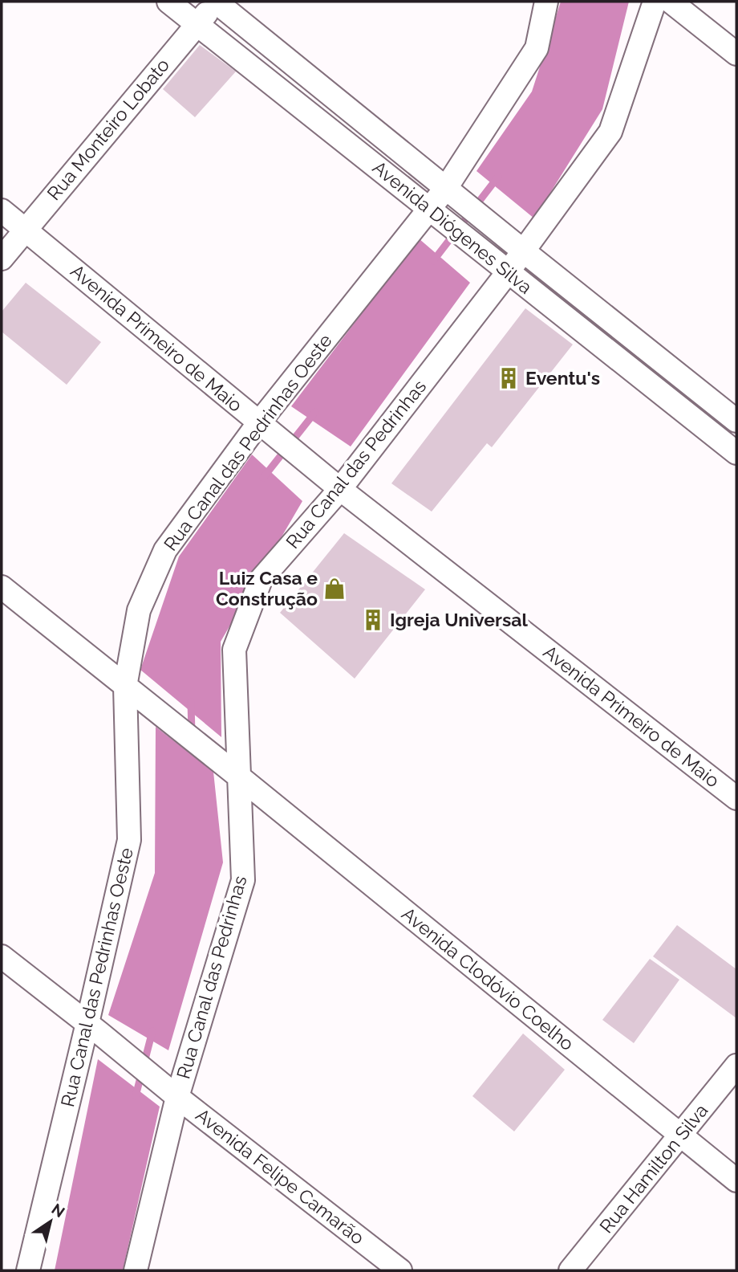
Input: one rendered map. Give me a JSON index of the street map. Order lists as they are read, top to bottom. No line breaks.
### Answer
{"streets":{"street":["Rua Monteiro Lobato","Avenida Diógenes Silva","Avenida Primeiro de Maio","Rua Canal das Pedrinhas Oeste","Rua Canal das Pedrinhas","Avenida Clodóvio Coelho","Rua Hamilton Silva","Avenida Felipe Camarão"]},"crossings":[["Rua Monteiro Lobato","Avenida Diógenes Silva"],["Rua Monteiro Lobato","Avenida Primeiro de Maio"],["Avenida Diógenes Silva","Rua Canal das Pedrinhas Oeste"],["Avenida Diógenes Silva","Rua Canal das Pedrinhas"],["Avenida Primeiro de Maio","Rua Canal das Pedrinhas Oeste"],["Avenida Primeiro de Maio","Rua Canal das Pedrinhas"],["Rua Canal das Pedrinhas Oeste","Avenida Clodóvio Coelho"],["Rua Canal das Pedrinhas Oeste","Avenida Felipe Camarão"],["Rua Canal das Pedrinhas","Avenida Clodóvio Coelho"],["Rua Canal das Pedrinhas","Avenida Felipe Camarão"],["Avenida Clodóvio Coelho","Rua Hamilton Silva"]],"places":{"building":["Eventu's","Igreja Universal"],"shop":["Luiz Casa e Construção"]},"north":"top right"}
